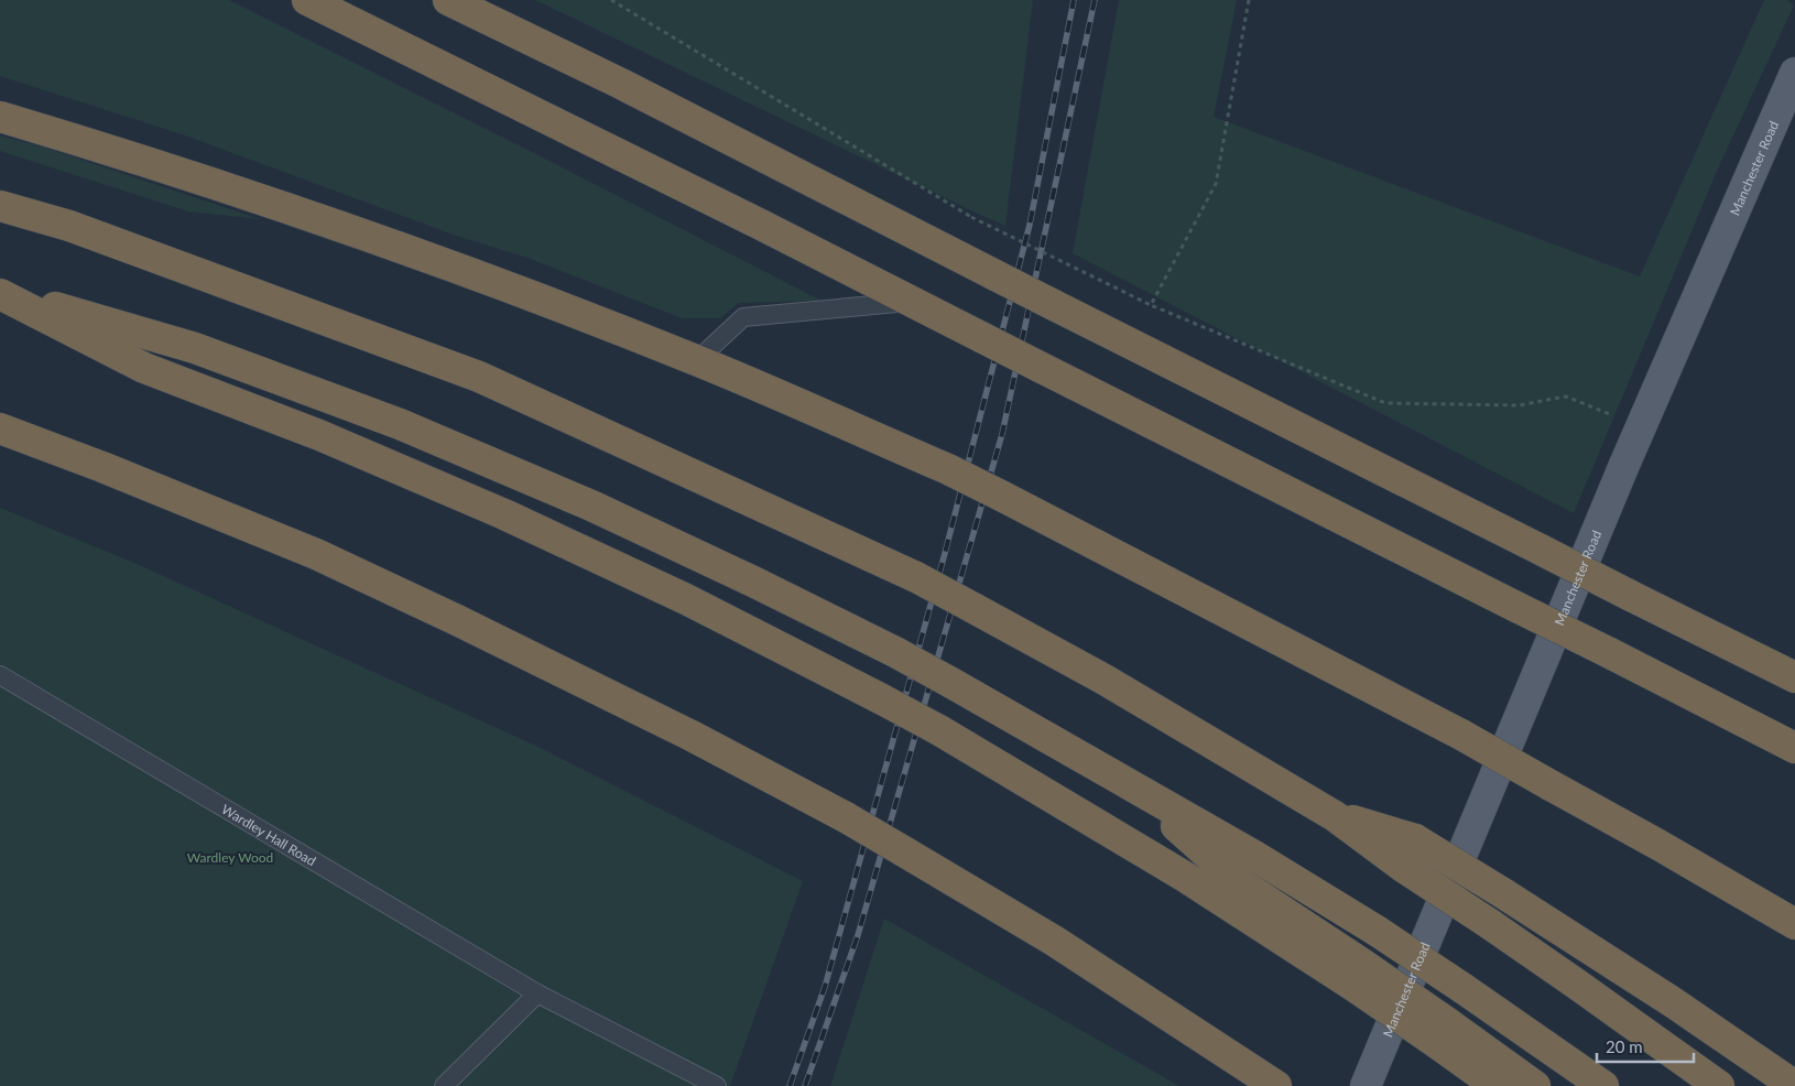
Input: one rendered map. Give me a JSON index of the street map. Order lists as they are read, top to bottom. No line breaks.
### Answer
{"streets":{"main road":["Manchester Road"],"lane":["Wardley Hall Road"]},"parks":["Wardley Wood"],"scale_bar":"20 m"}
